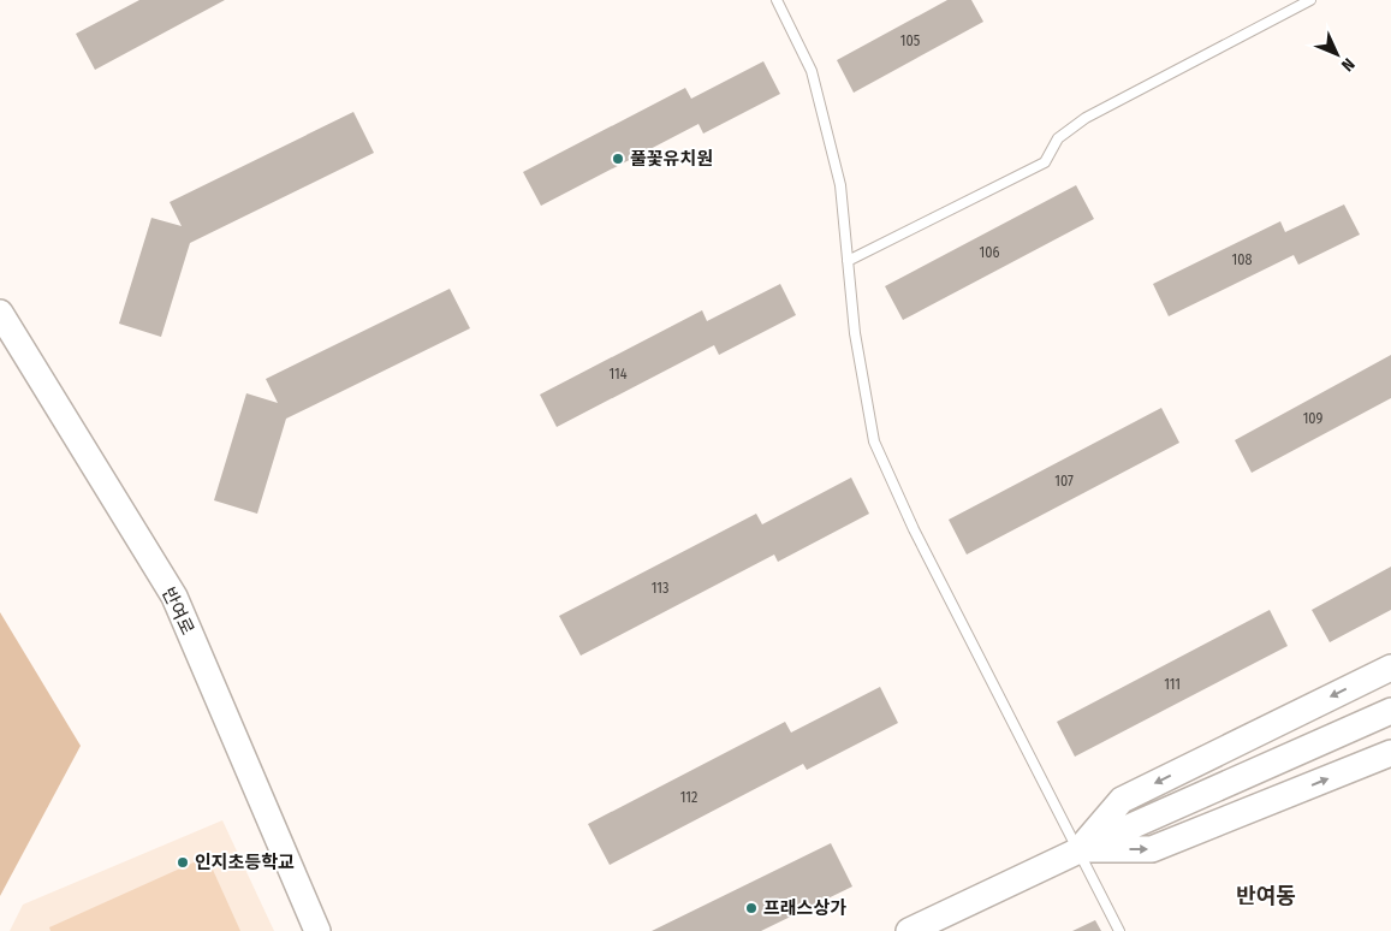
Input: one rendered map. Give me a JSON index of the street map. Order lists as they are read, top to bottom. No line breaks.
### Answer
{"streets":{"main road":["반여로"]},"districts":["반여동"],"places":["풀꽃유치원","인지초등학교","프래스상가"],"house_numbers":["105","106","108","114","109","107","113","111","112"],"north":"bottom right"}
